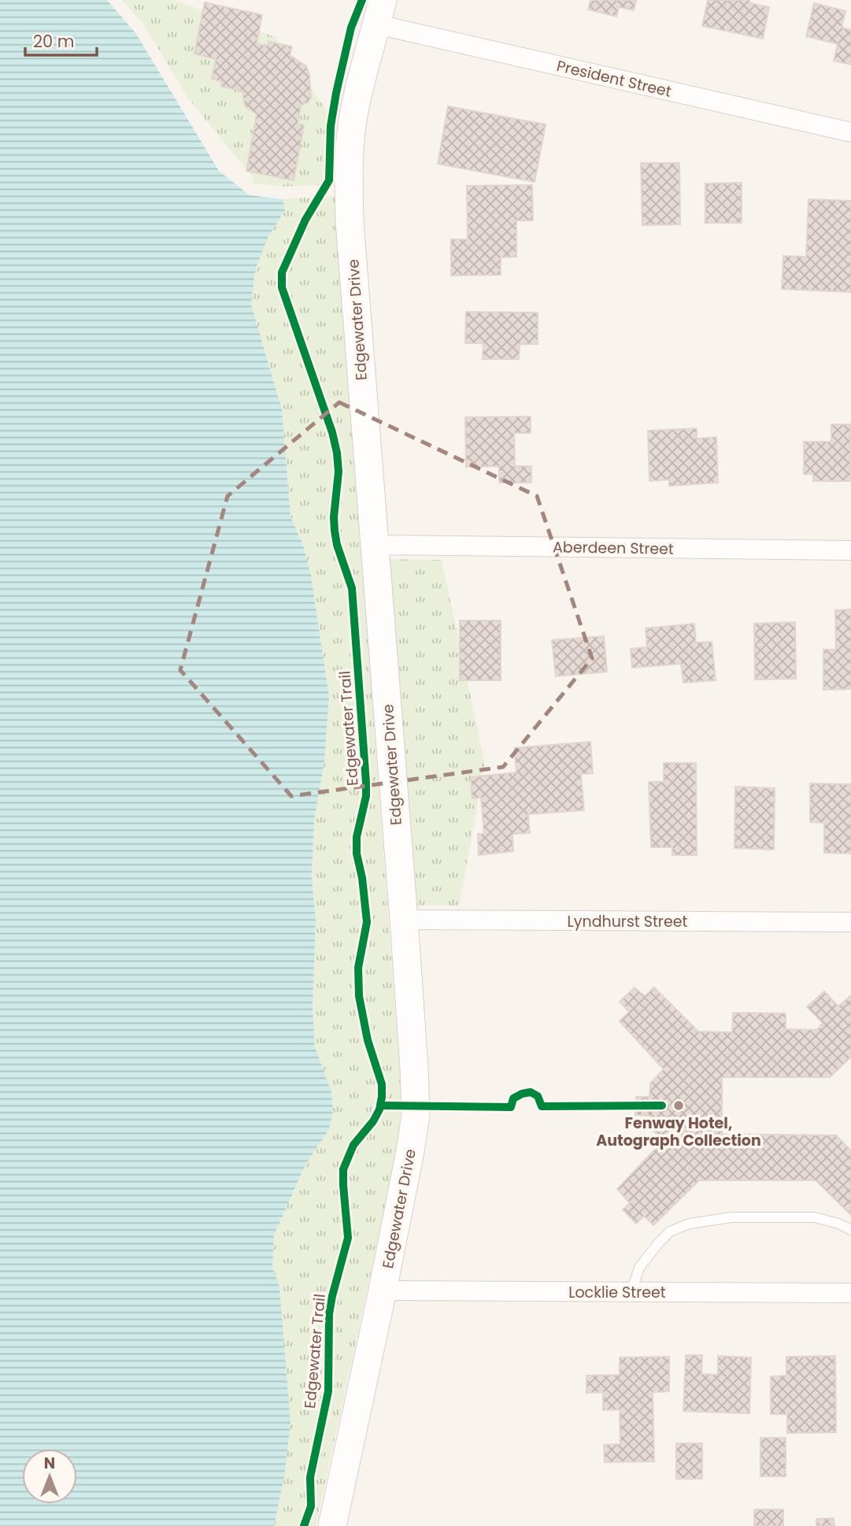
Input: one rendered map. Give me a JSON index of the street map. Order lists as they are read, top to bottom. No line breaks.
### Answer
{"streets":{"main road":["Edgewater Drive"],"street":["President Street","Aberdeen Street","Lyndhurst Street","Locklie Street"],"cycle path":["Edgewater Trail"]},"crossings":[["President Street","Edgewater Drive"],["Edgewater Drive","Aberdeen Street"],["Edgewater Drive","Lyndhurst Street"],["Edgewater Drive","Locklie Street"]],"places":["Fenway Hotel, Autograph Collection"],"scale_bar":"20 m","north":"top"}
